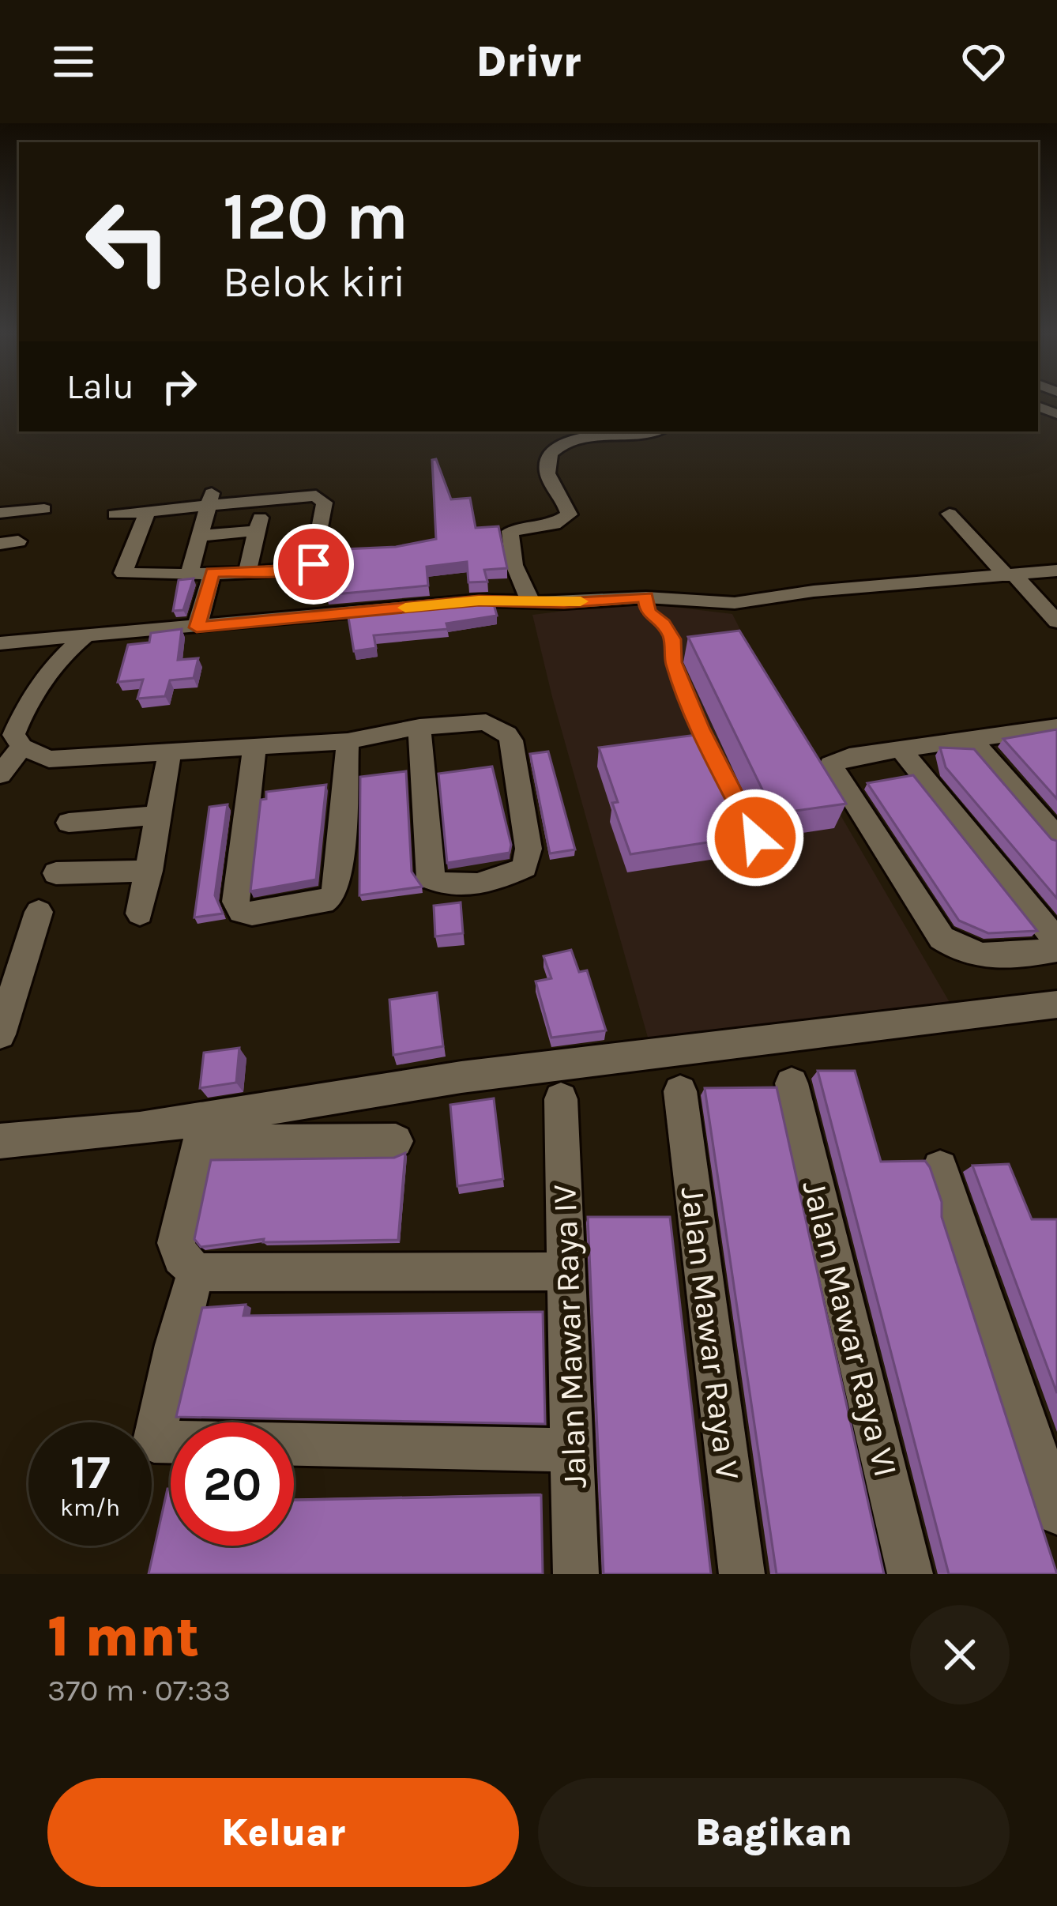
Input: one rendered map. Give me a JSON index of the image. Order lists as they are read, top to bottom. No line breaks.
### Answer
{"streets":{"street":["Jalan Mawar Raya VI","Jalan Mawar Raya V","Jalan Mawar Raya IV"]},"page":{"header":"Drivr","turn":["120 m","Belok kiri"],"then":"Lalu","speed":"17 km/h","limit":"20","heading":["1 mnt","370 m · 07:33"],"buttons":["Keluar","Bagikan"]}}
